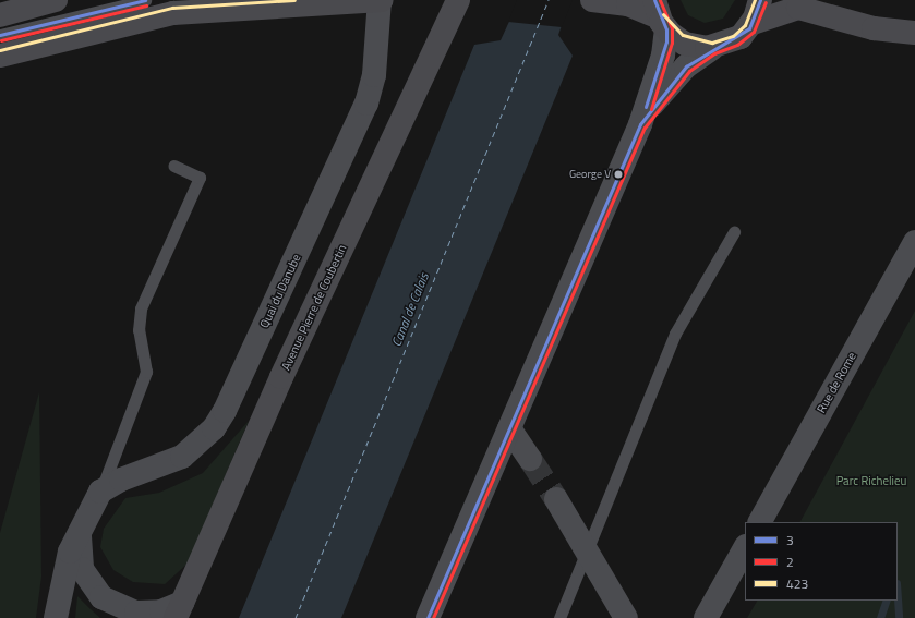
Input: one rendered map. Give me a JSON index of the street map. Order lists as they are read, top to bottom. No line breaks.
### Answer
{"streets":{"street":["Quai du Danube","Avenue Pierre de Coubertin","Rue de Rome"]},"crossings":[["Quai du Danube","Avenue Pierre de Coubertin"]],"water":["Canal de Calais"],"parks":["Parc Richelieu"],"places":["George V"],"lines":["transit line 3","transit line 2","transit line 423"],"legend":["3","2","423"]}
